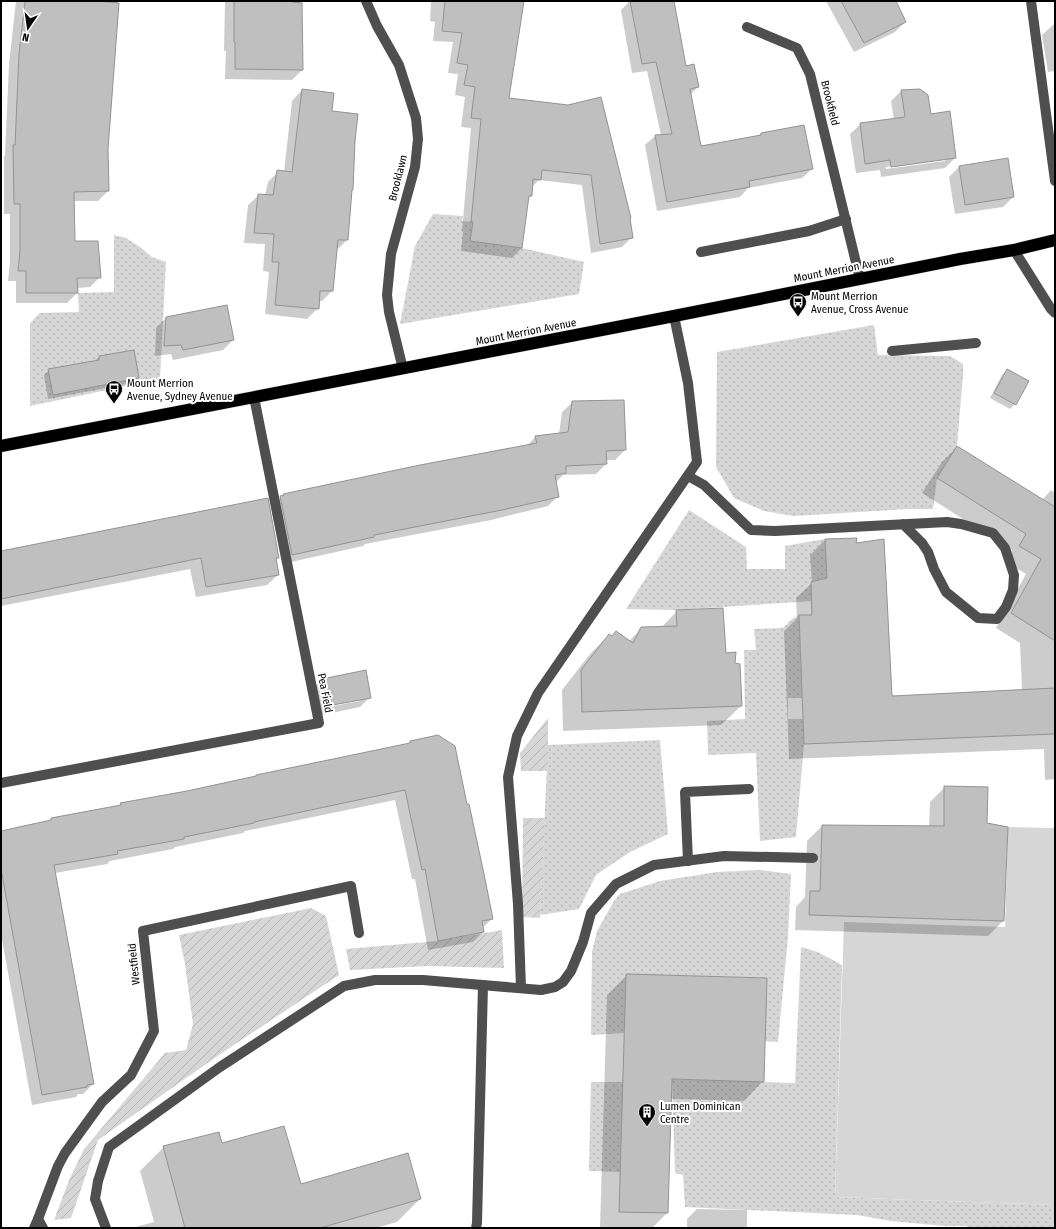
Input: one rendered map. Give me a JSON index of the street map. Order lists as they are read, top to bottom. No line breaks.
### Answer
{"streets":{"highway":["Mount Merrion Avenue"],"street":["Brookfield","Brooklawn","Pea Field","Westfield"]},"crossings":[["Brookfield","Mount Merrion Avenue"],["Brooklawn","Mount Merrion Avenue"],["Mount Merrion Avenue","Pea Field"]],"places":{"bus stop":["Mount Merrion Avenue, Cross Avenue","Mount Merrion Avenue, Sydney Avenue"],"building":["Lumen Dominican Centre"]},"north":"bottom"}
